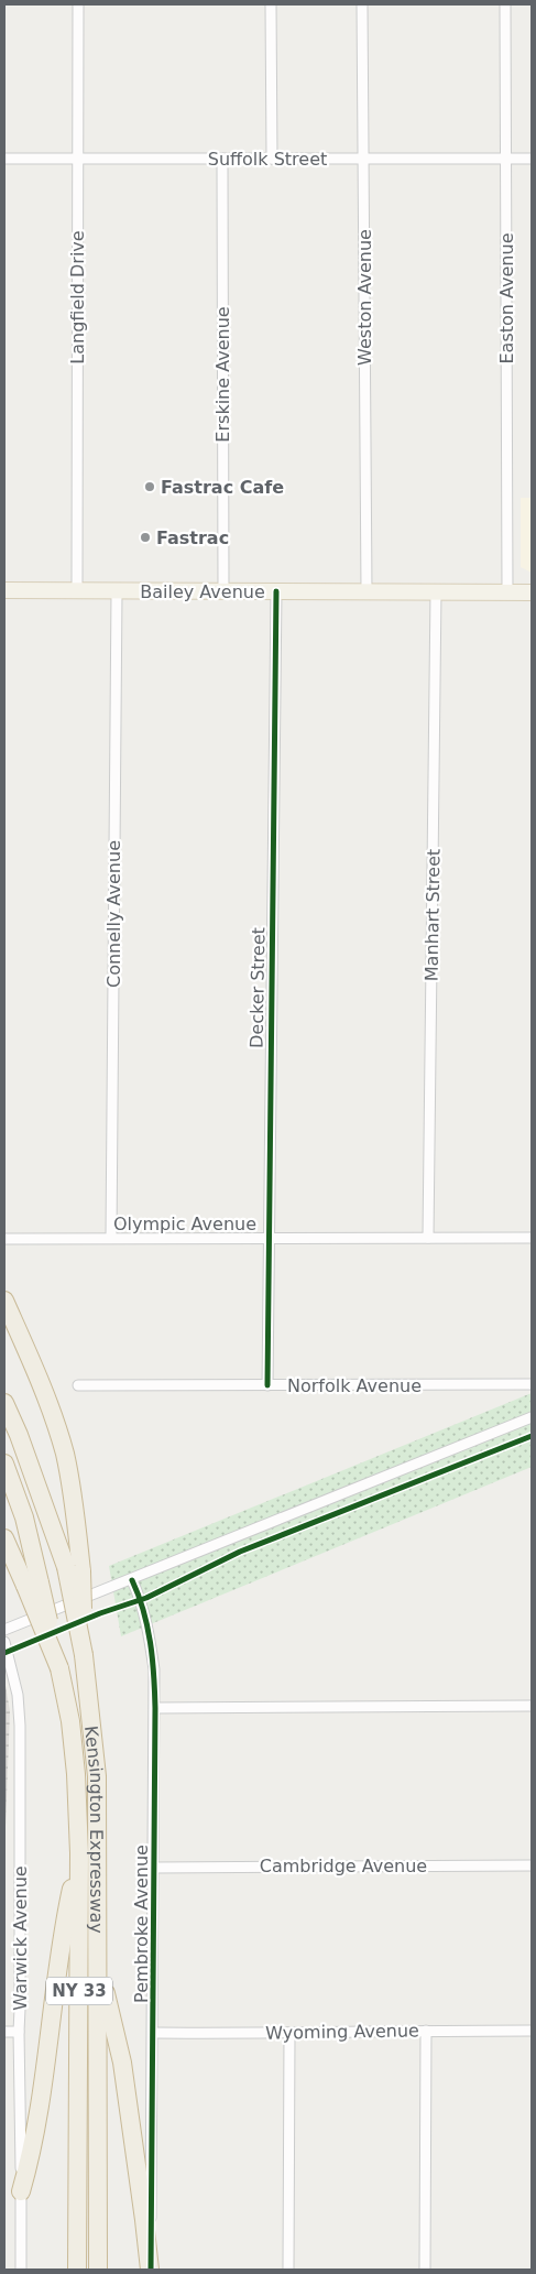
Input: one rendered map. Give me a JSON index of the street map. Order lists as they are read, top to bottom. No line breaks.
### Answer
{"streets":{"highway":["Kensington Expressway","NY 33"],"main road":["Bailey Avenue"],"street":["Suffolk Street","Langfield Drive","Weston Avenue","Easton Avenue","Erskine Avenue","Connelly Avenue","Manhart Street","Decker Street","Olympic Avenue","Norfolk Avenue","Cambridge Avenue","Pembroke Avenue","Warwick Avenue","Wyoming Avenue"]},"crossings":[["Suffolk Street","Langfield Drive"],["Suffolk Street","Weston Avenue"],["Suffolk Street","Easton Avenue"],["Suffolk Street","Erskine Avenue"],["Langfield Drive","Bailey Avenue"],["Weston Avenue","Bailey Avenue"],["Easton Avenue","Bailey Avenue"],["Erskine Avenue","Bailey Avenue"],["Bailey Avenue","Connelly Avenue"],["Bailey Avenue","Manhart Street"],["Bailey Avenue","Decker Street"],["Connelly Avenue","Olympic Avenue"],["Manhart Street","Olympic Avenue"],["Decker Street","Olympic Avenue"],["Decker Street","Norfolk Avenue"],["Cambridge Avenue","Pembroke Avenue"],["Pembroke Avenue","Wyoming Avenue"]],"places":["Fastrac Cafe","Fastrac"]}
